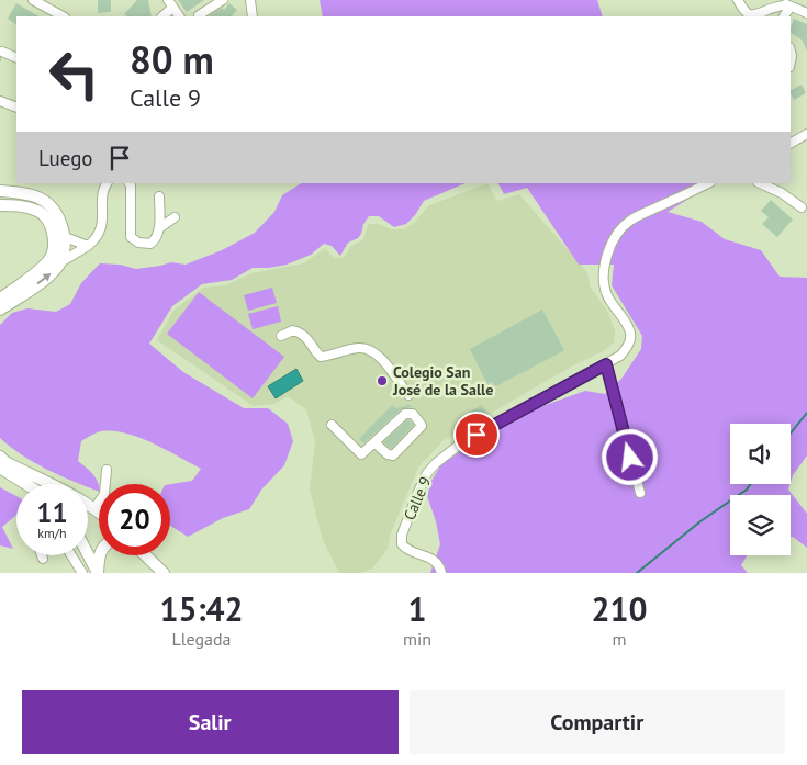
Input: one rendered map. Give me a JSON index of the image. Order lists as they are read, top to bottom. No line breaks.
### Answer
{"streets":{"street":["Calle 9"]},"places":["Colegio San José de la Salle"],"page":{"turn":["80 m","Calle 9"],"then":"Luego","speed":"11 km/h","limit":"20","eta":["15:42","Llegada","1","min","210","m"],"buttons":["Salir","Compartir"]}}
